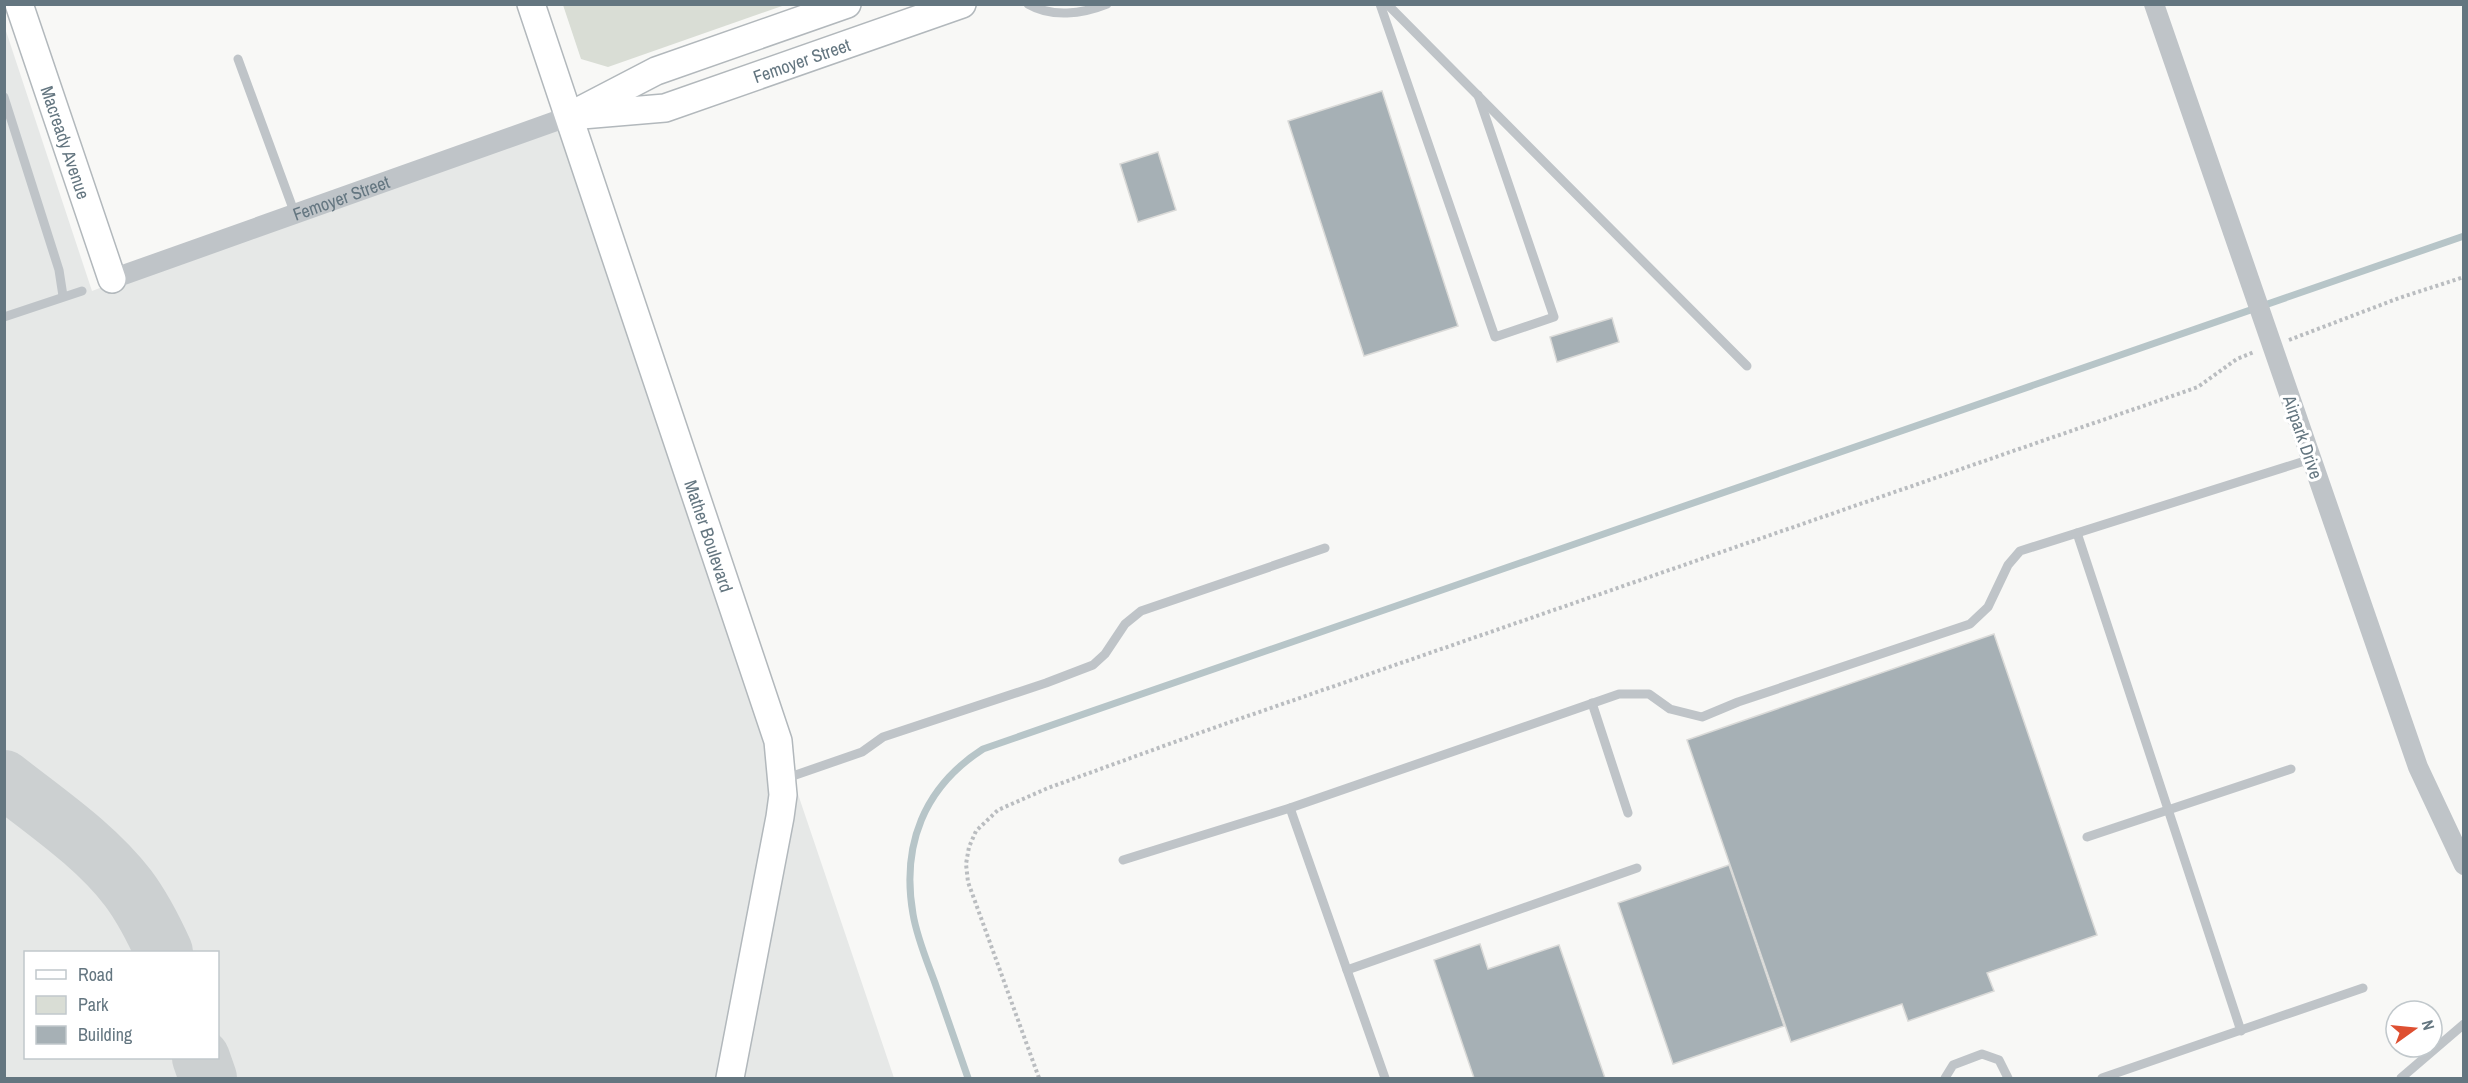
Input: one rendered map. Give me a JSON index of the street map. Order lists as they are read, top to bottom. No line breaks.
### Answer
{"streets":{"street":["Femoyer Street","Macready Avenue","Airpark Drive","Mather Boulevard"]},"crossings":[["Femoyer Street","Macready Avenue"],["Femoyer Street","Mather Boulevard"]],"legend":["Road","Park","Building"],"north":"right"}
